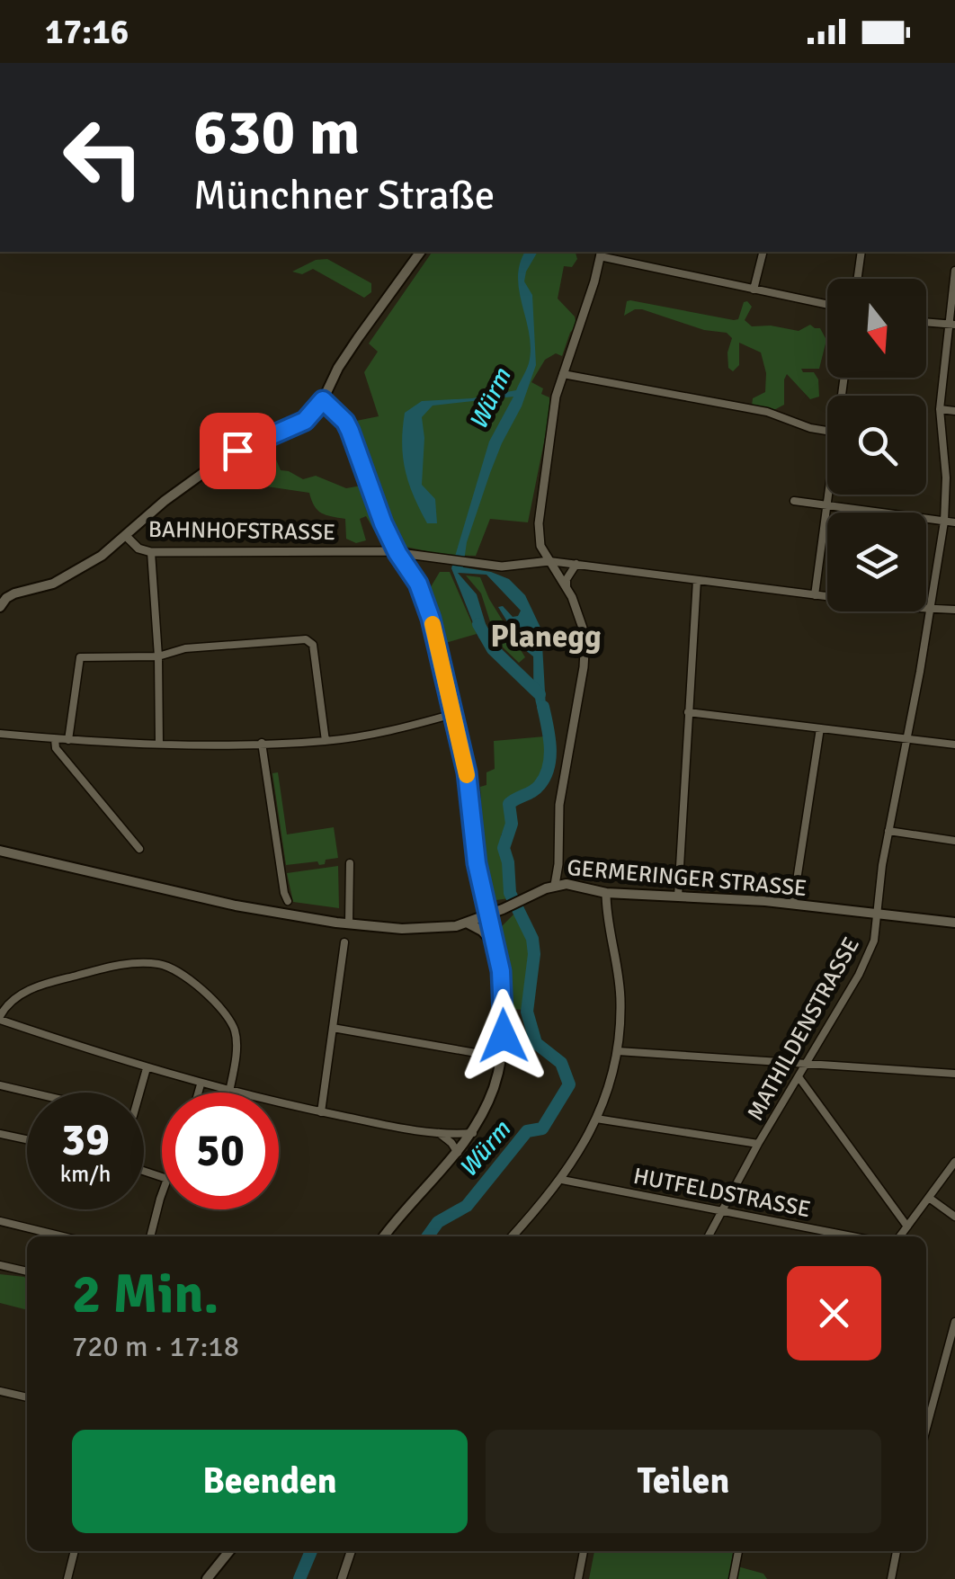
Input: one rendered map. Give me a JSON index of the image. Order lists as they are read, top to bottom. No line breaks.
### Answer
{"streets":{"main road":["GERMERINGER STRASSE"],"street":["BAHNHOFSTRASSE","MATHILDENSTRASSE","HUTFELDSTRASSE"]},"crossings":[["BAHNHOFSTRASSE","MATHILDENSTRASSE"],["GERMERINGER STRASSE","MATHILDENSTRASSE"],["MATHILDENSTRASSE","HUTFELDSTRASSE"]],"districts":["Planegg"],"water":["Würm"],"north":"bottom","page":{"status":"17:16","turn":["630 m","Münchner Straße"],"speed":"39 km/h","limit":"50","heading":["2 Min.","720 m · 17:18"],"buttons":["Beenden","Teilen"]}}
